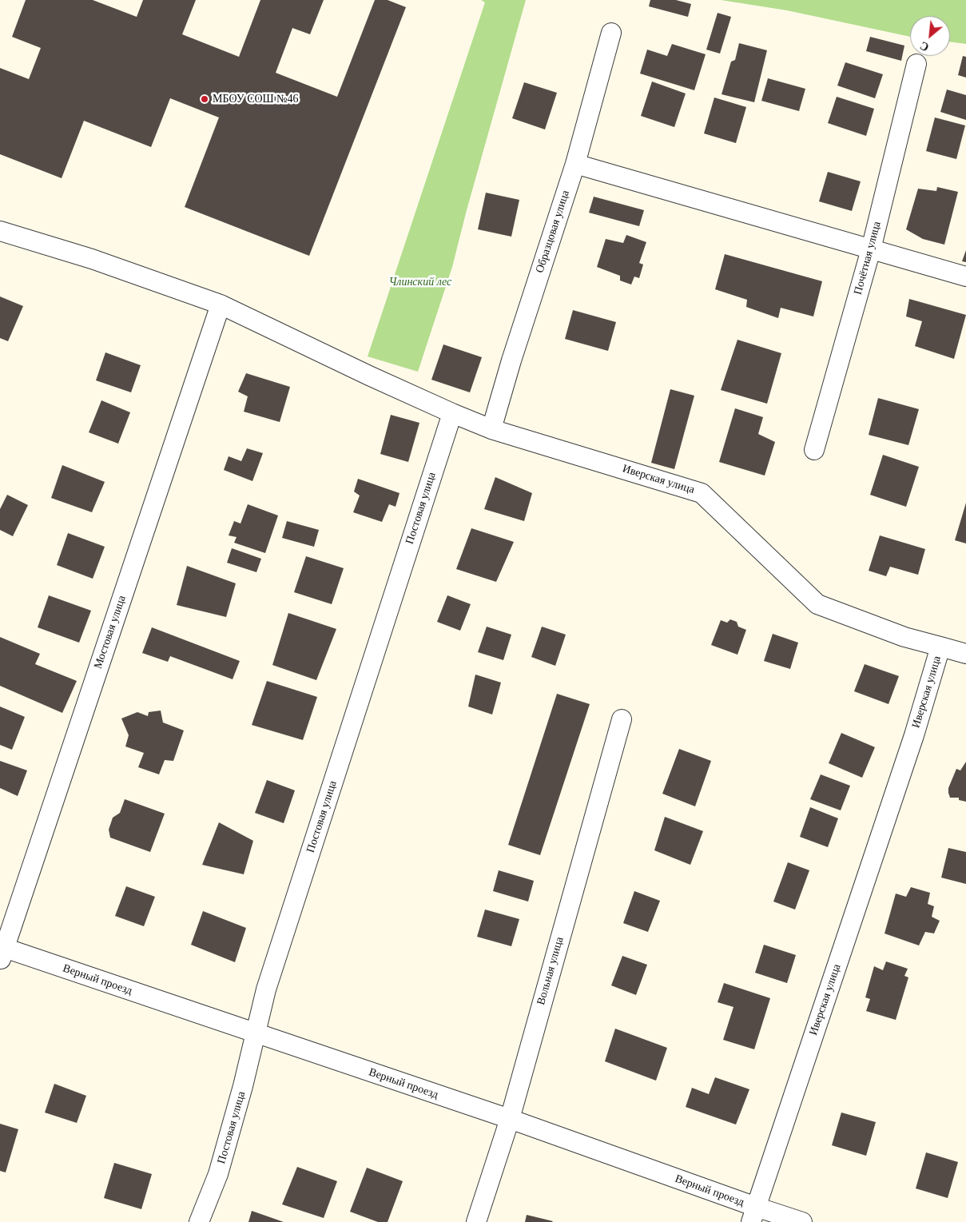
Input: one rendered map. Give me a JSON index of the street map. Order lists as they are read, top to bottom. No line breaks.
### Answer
{"streets":{"street":["Образцовая улица","Почётная улица","Иверская улица","Постовая улица","Мостовая улица","Вольная улица","Верный проезд"]},"crossings":[["Образцовая улица","Иверская улица"],["Иверская улица","Постовая улица"],["Иверская улица","Мостовая улица"],["Иверская улица","Верный проезд"],["Постовая улица","Верный проезд"],["Мостовая улица","Верный проезд"],["Вольная улица","Верный проезд"]],"parks":["Члинский лес"],"places":["МБОУ СОШ №46"],"north":"bottom left"}
